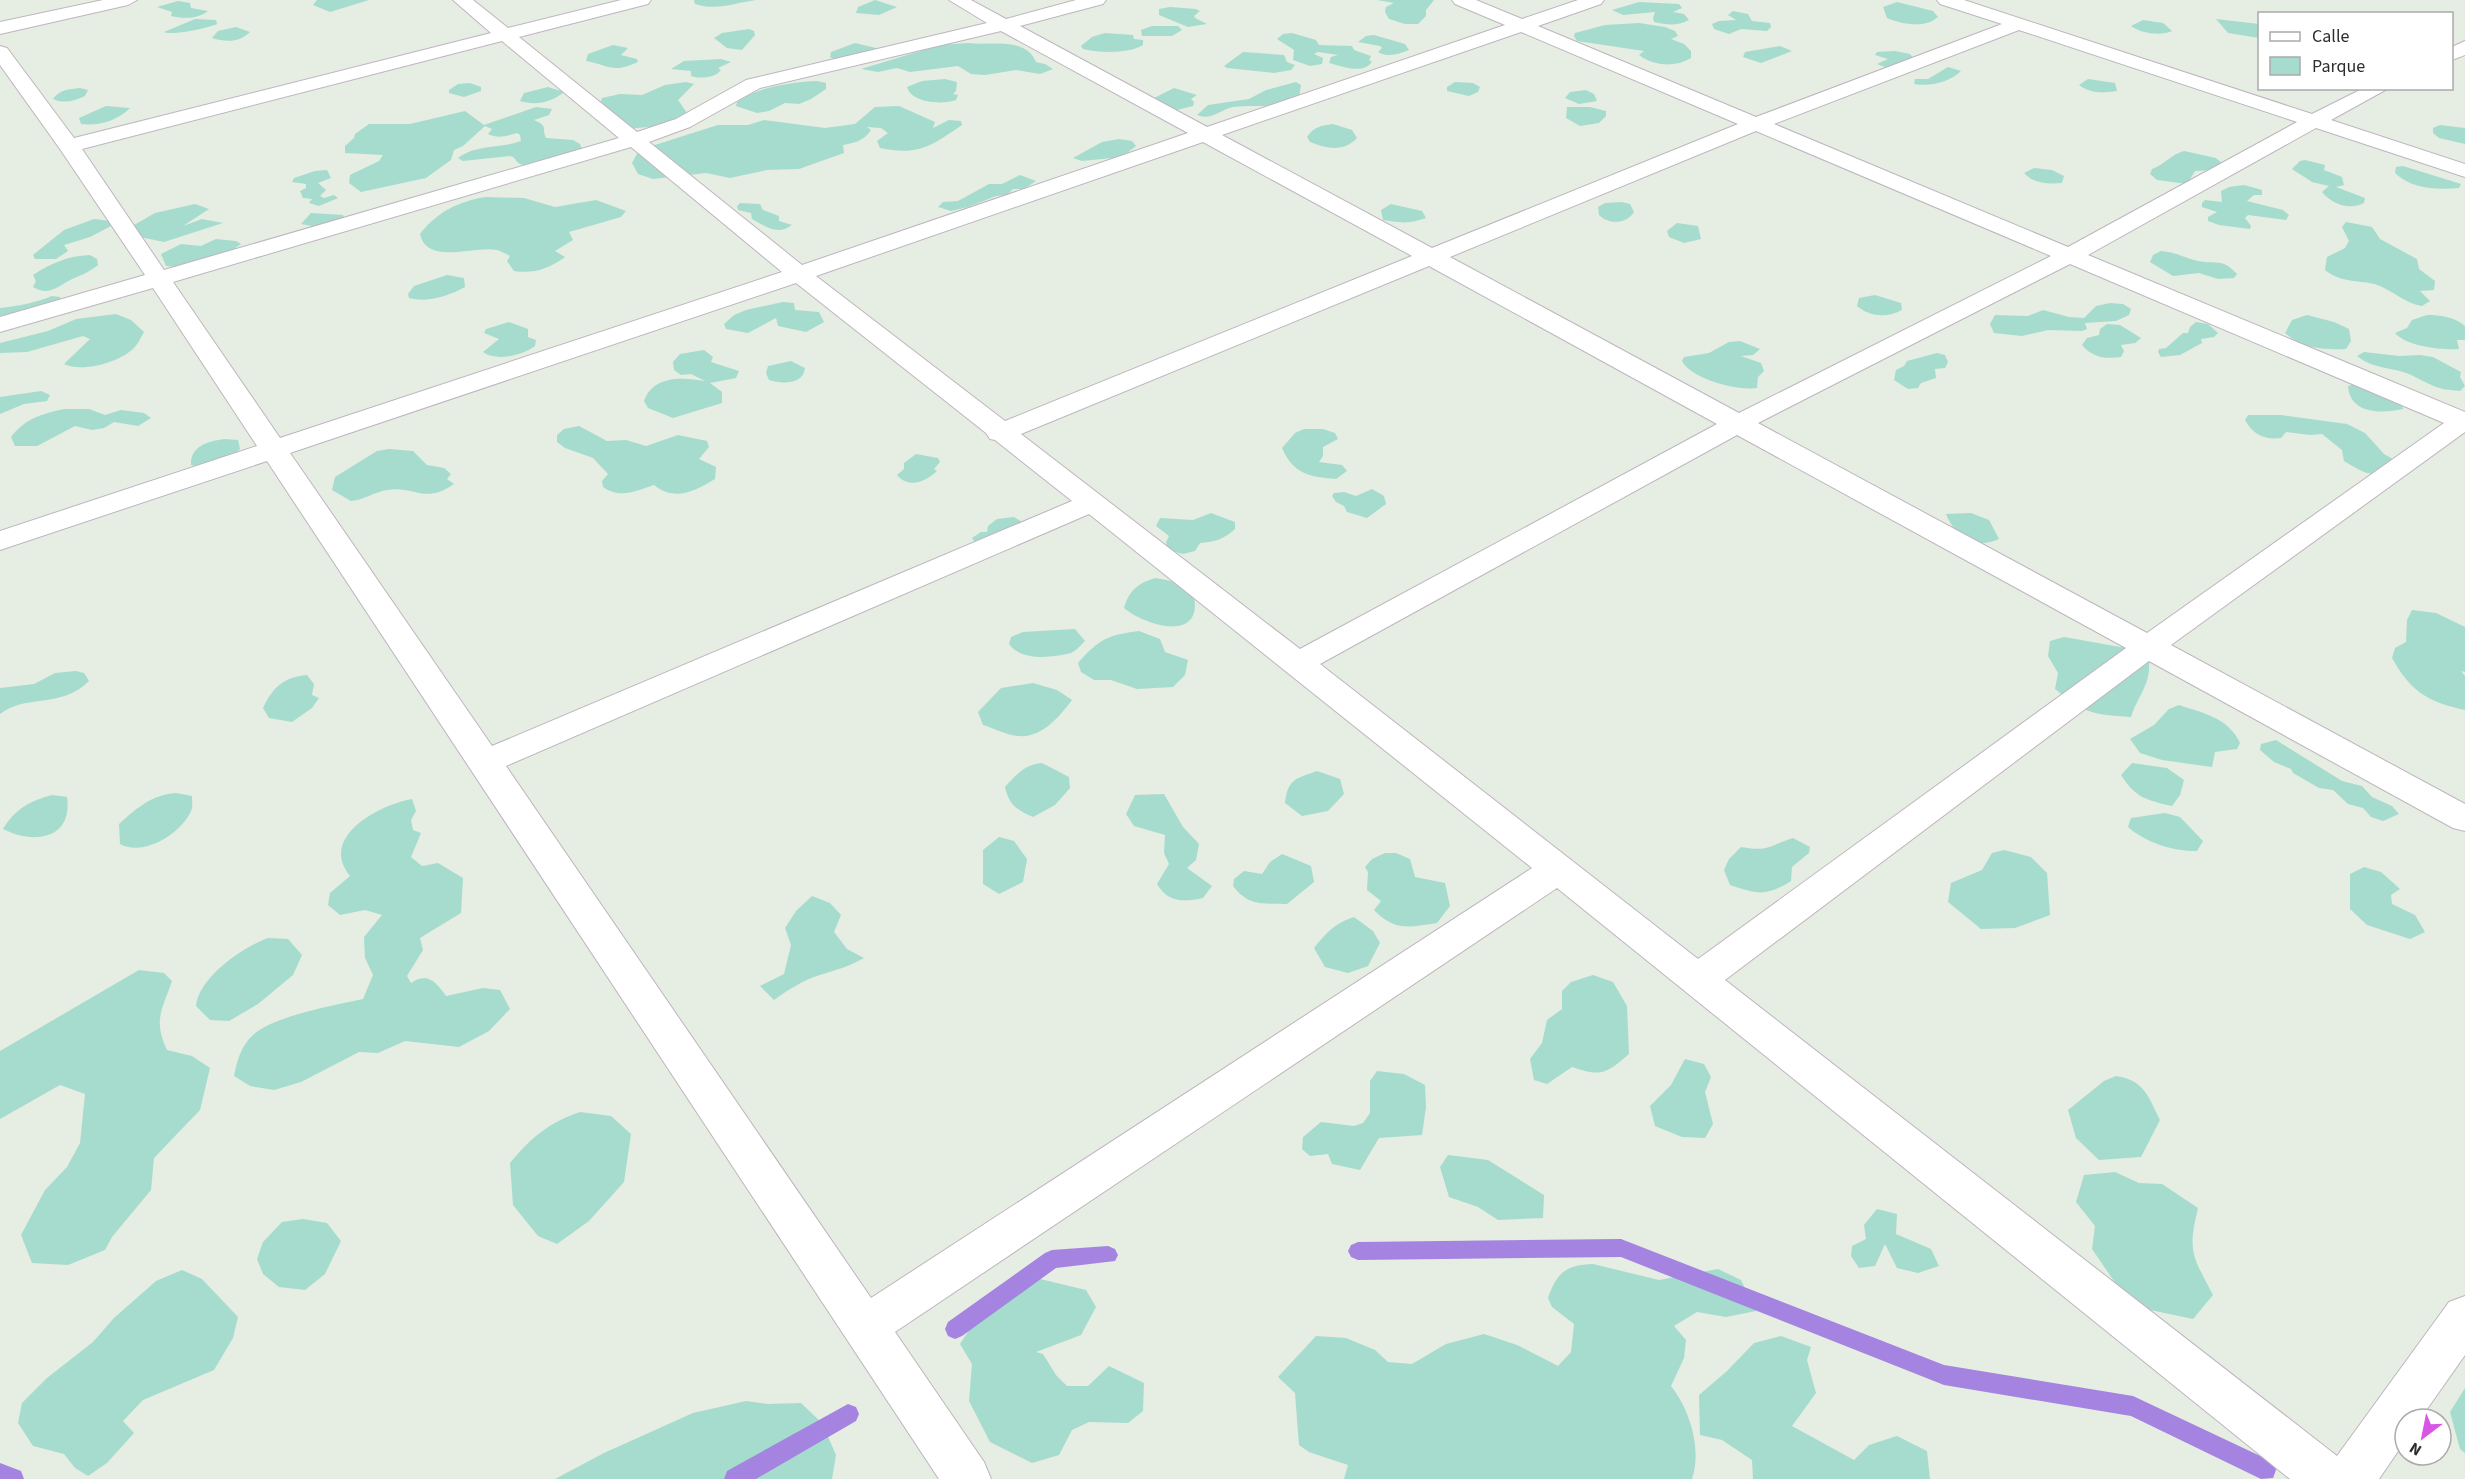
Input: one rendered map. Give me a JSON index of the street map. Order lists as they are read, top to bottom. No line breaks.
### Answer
{"legend":["Calle","Parque"],"north":"bottom left"}
